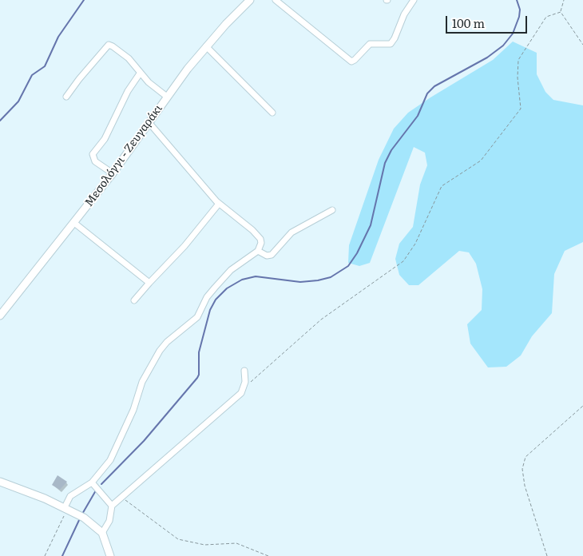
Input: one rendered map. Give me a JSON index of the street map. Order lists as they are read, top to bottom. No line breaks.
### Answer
{"streets":{"main road":["Μεσολόγγι - Ζευγαράκι"]},"scale_bar":"100 m"}
